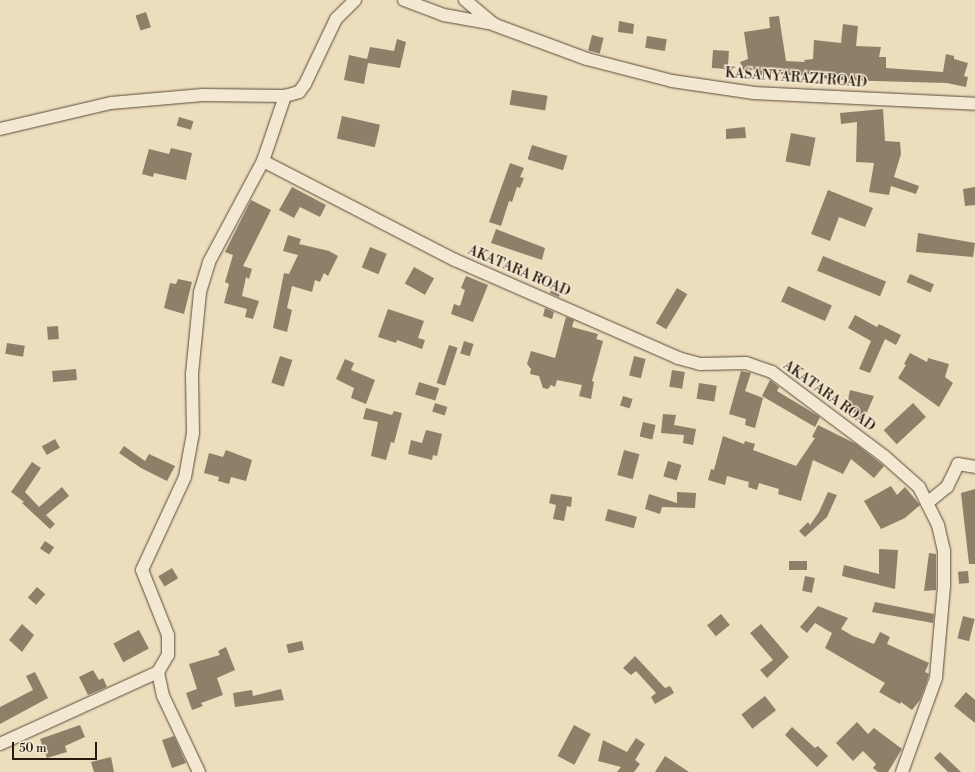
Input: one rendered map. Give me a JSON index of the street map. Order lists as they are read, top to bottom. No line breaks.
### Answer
{"streets":{"street":["KASANYARAZI ROAD","AKATARA ROAD"]},"scale_bar":"50 m"}
